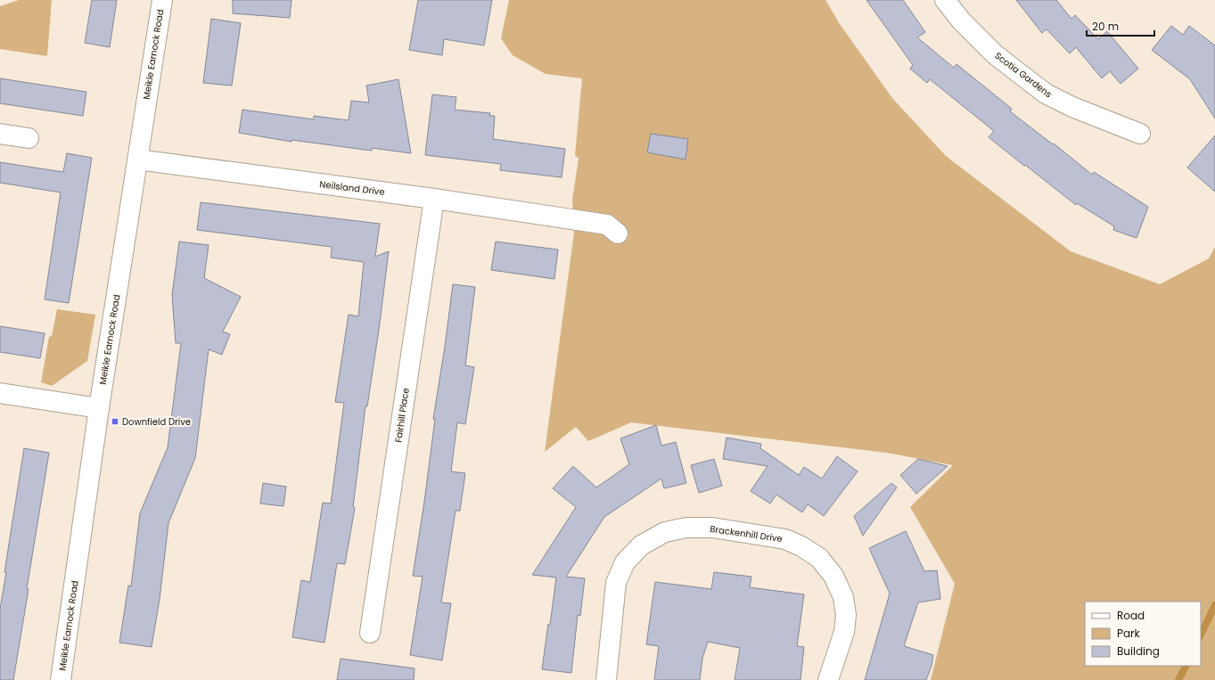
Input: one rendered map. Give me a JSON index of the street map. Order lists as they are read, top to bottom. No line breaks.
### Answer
{"streets":{"street":["Meikle Earnock Road","Scotia Gardens","Neilsland Drive","Fairhill Place","Brackenhill Drive"]},"crossings":[["Meikle Earnock Road","Neilsland Drive"],["Neilsland Drive","Fairhill Place"]],"places":{"transit":["Downfield Drive"]},"legend":["Road","Park","Building"],"scale_bar":"20 m"}
